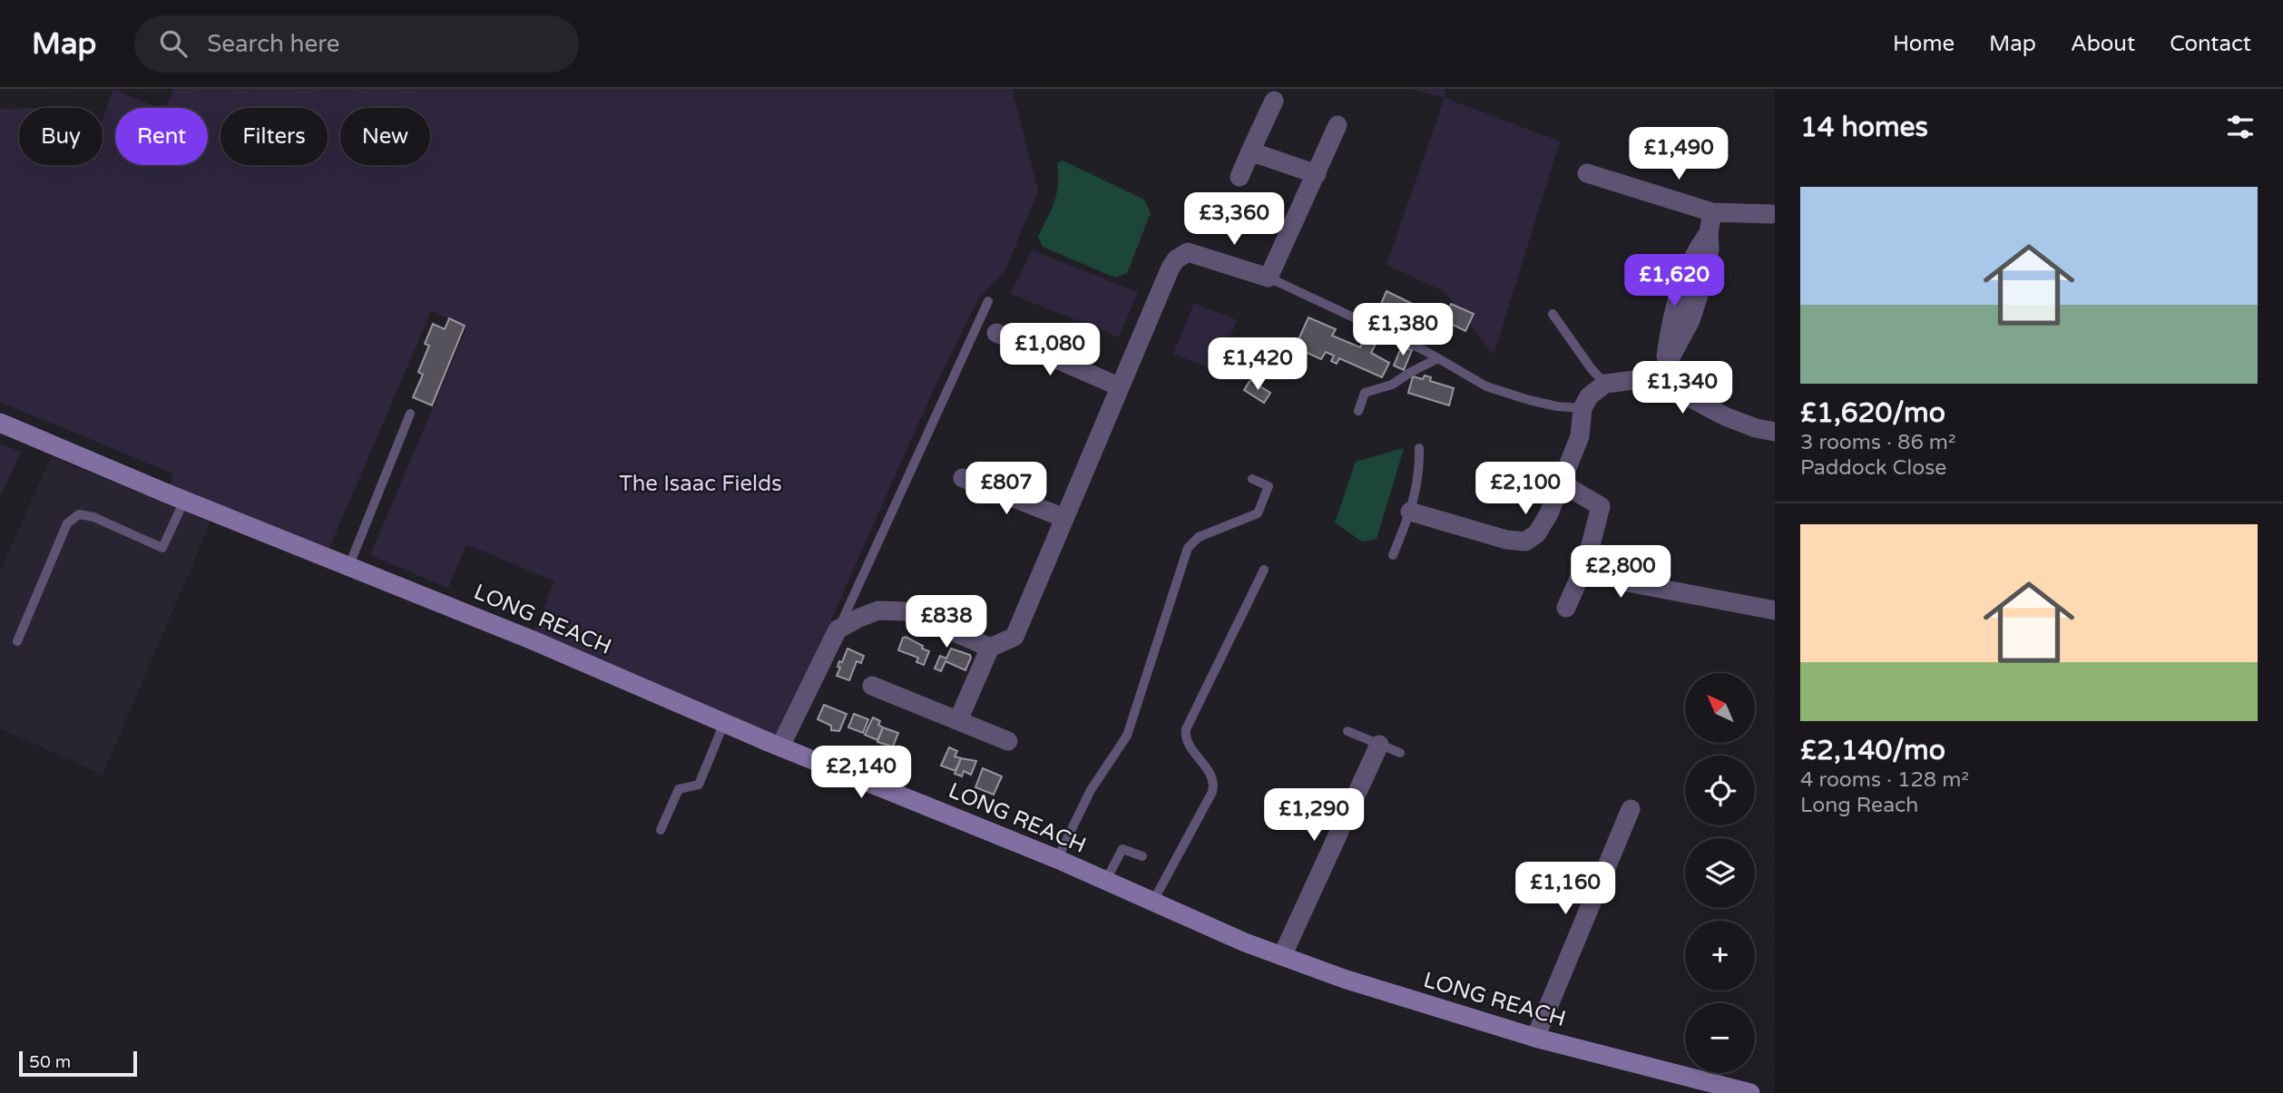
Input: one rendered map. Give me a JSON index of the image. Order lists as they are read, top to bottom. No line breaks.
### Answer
{"streets":{"street":["LONG REACH"]},"parks":["The Isaac Fields"],"scale_bar":"50 m","north":"top left","page":{"header":"Map","search":"Search here","nav":["Home","Map","About","Contact"],"heading":"14 homes","chip":["Buy","Rent","Filters","New"],"price":["£1,490","£3,360","£1,620","£1,380","£1,080","£1,420","£1,340","£807","£2,100","£2,800","£838","£2,140","£1,290","£1,160"],"list":[{"name":"£1,620/mo","note":"3 rooms · 86 m² · Paddock Close"},{"name":"£2,140/mo","note":"4 rooms · 128 m² · Long Reach"}],"map_buttons":["+","−"],"scale":"50 m"}}
